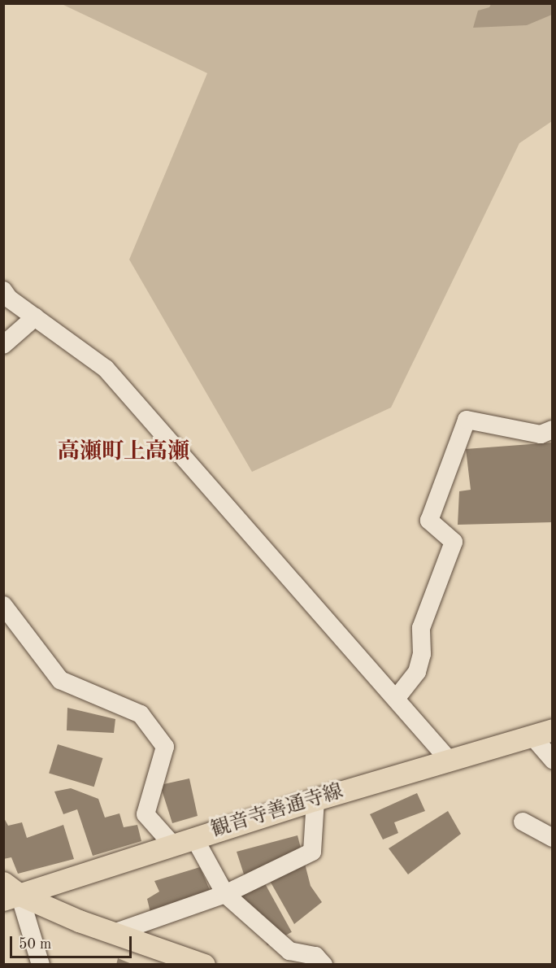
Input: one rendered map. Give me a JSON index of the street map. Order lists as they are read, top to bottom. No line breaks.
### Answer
{"streets":{"main road":["観音寺善通寺線"]},"districts":["高瀬町上高瀬"],"scale_bar":"50 m"}
